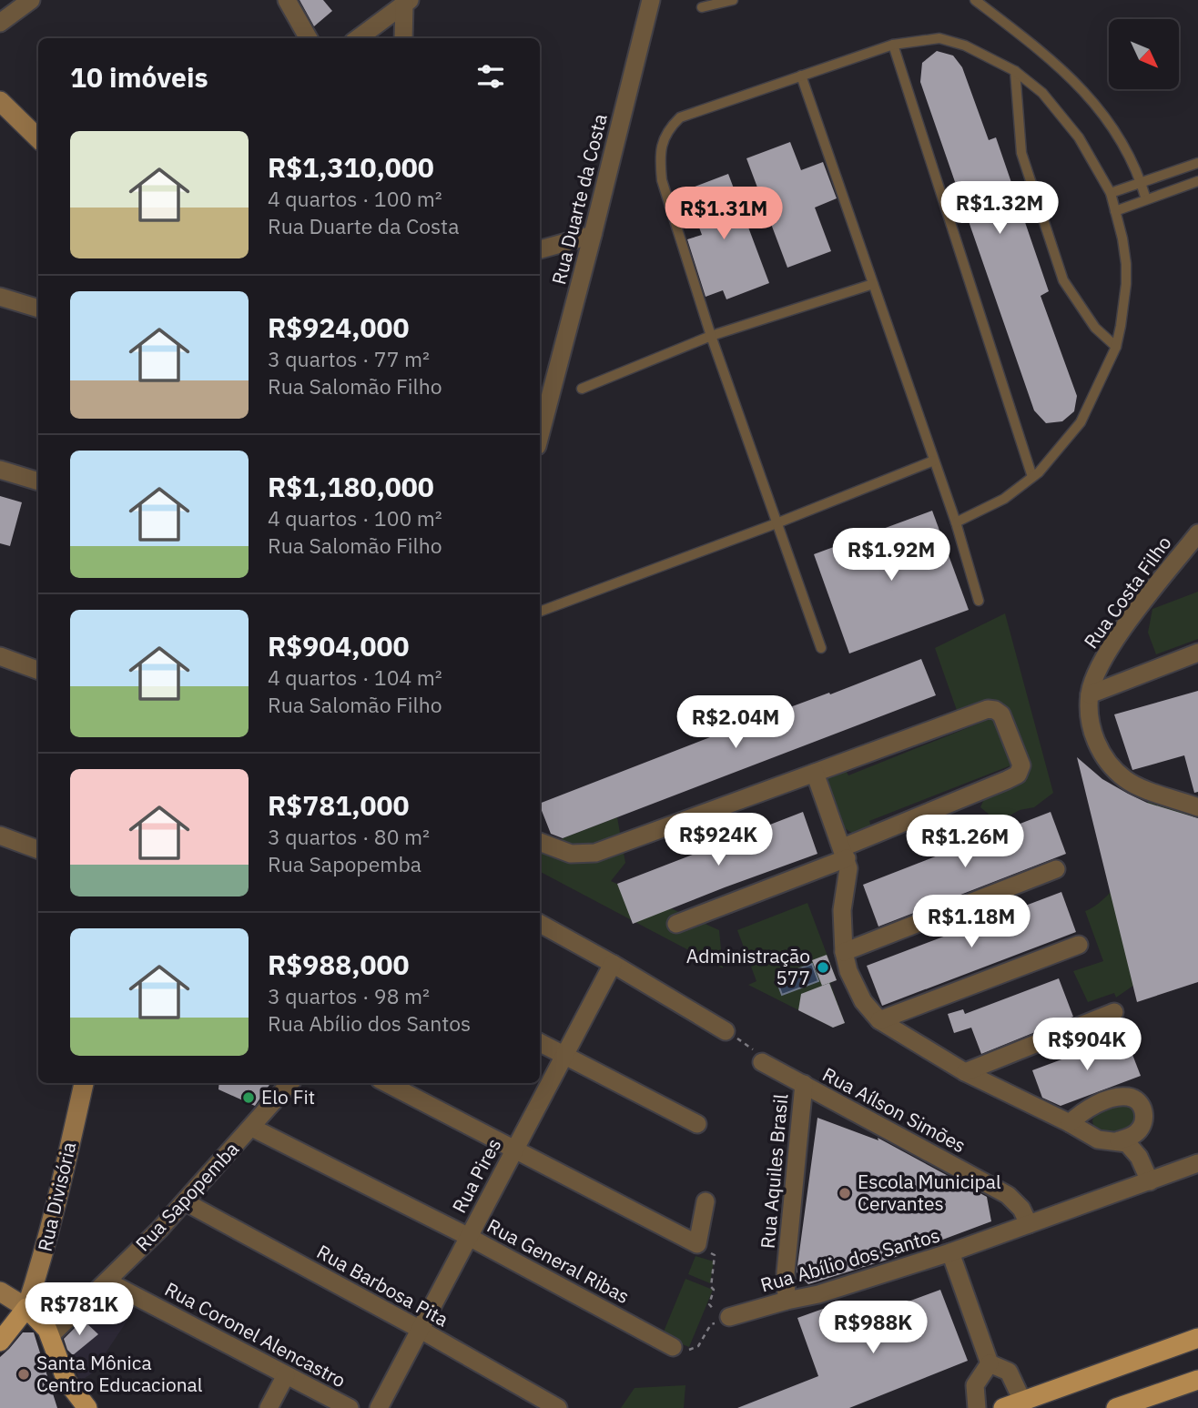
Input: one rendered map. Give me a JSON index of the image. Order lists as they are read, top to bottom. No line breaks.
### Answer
{"streets":{"street":["Rua Duarte da Costa","Rua Costa Filho","Rua Aílson Simões","Rua Aquiles Brasil","Rua Pires","Rua Divisória","Rua Sapopemba","Rua Abílio dos Santos","Rua General Ribas","Rua Barbosa Pita","Rua Coronel Alencastro"]},"crossings":[["Rua Aílson Simões","Rua Aquiles Brasil"],["Rua Aílson Simões","Rua Abílio dos Santos"],["Rua Aquiles Brasil","Rua Abílio dos Santos"],["Rua Pires","Rua General Ribas"],["Rua Pires","Rua Barbosa Pita"],["Rua Sapopemba","Rua General Ribas"],["Rua Sapopemba","Rua Barbosa Pita"],["Rua Sapopemba","Rua Coronel Alencastro"]],"places":["Administração 577","Elo Fit","Escola Municipal Cervantes","Santa Mônica Centro Educacional"],"north":"bottom right","page":{"heading":"10 imóveis","list":[{"name":"R$1,310,000","note":"4 quartos · 100 m² · Rua Duarte da Costa"},{"name":"R$924,000","note":"3 quartos · 77 m² · Rua Salomão Filho"},{"name":"R$1,180,000","note":"4 quartos · 100 m² · Rua Salomão Filho"},{"name":"R$904,000","note":"4 quartos · 104 m² · Rua Salomão Filho"},{"name":"R$781,000","note":"3 quartos · 80 m² · Rua Sapopemba"},{"name":"R$988,000","note":"3 quartos · 98 m² · Rua Abílio dos Santos"}],"price":["R$1.32M","R$1.31M","R$1.92M","R$2.04M","R$924K","R$1.26M","R$1.18M","R$904K","R$781K","R$988K"]}}
